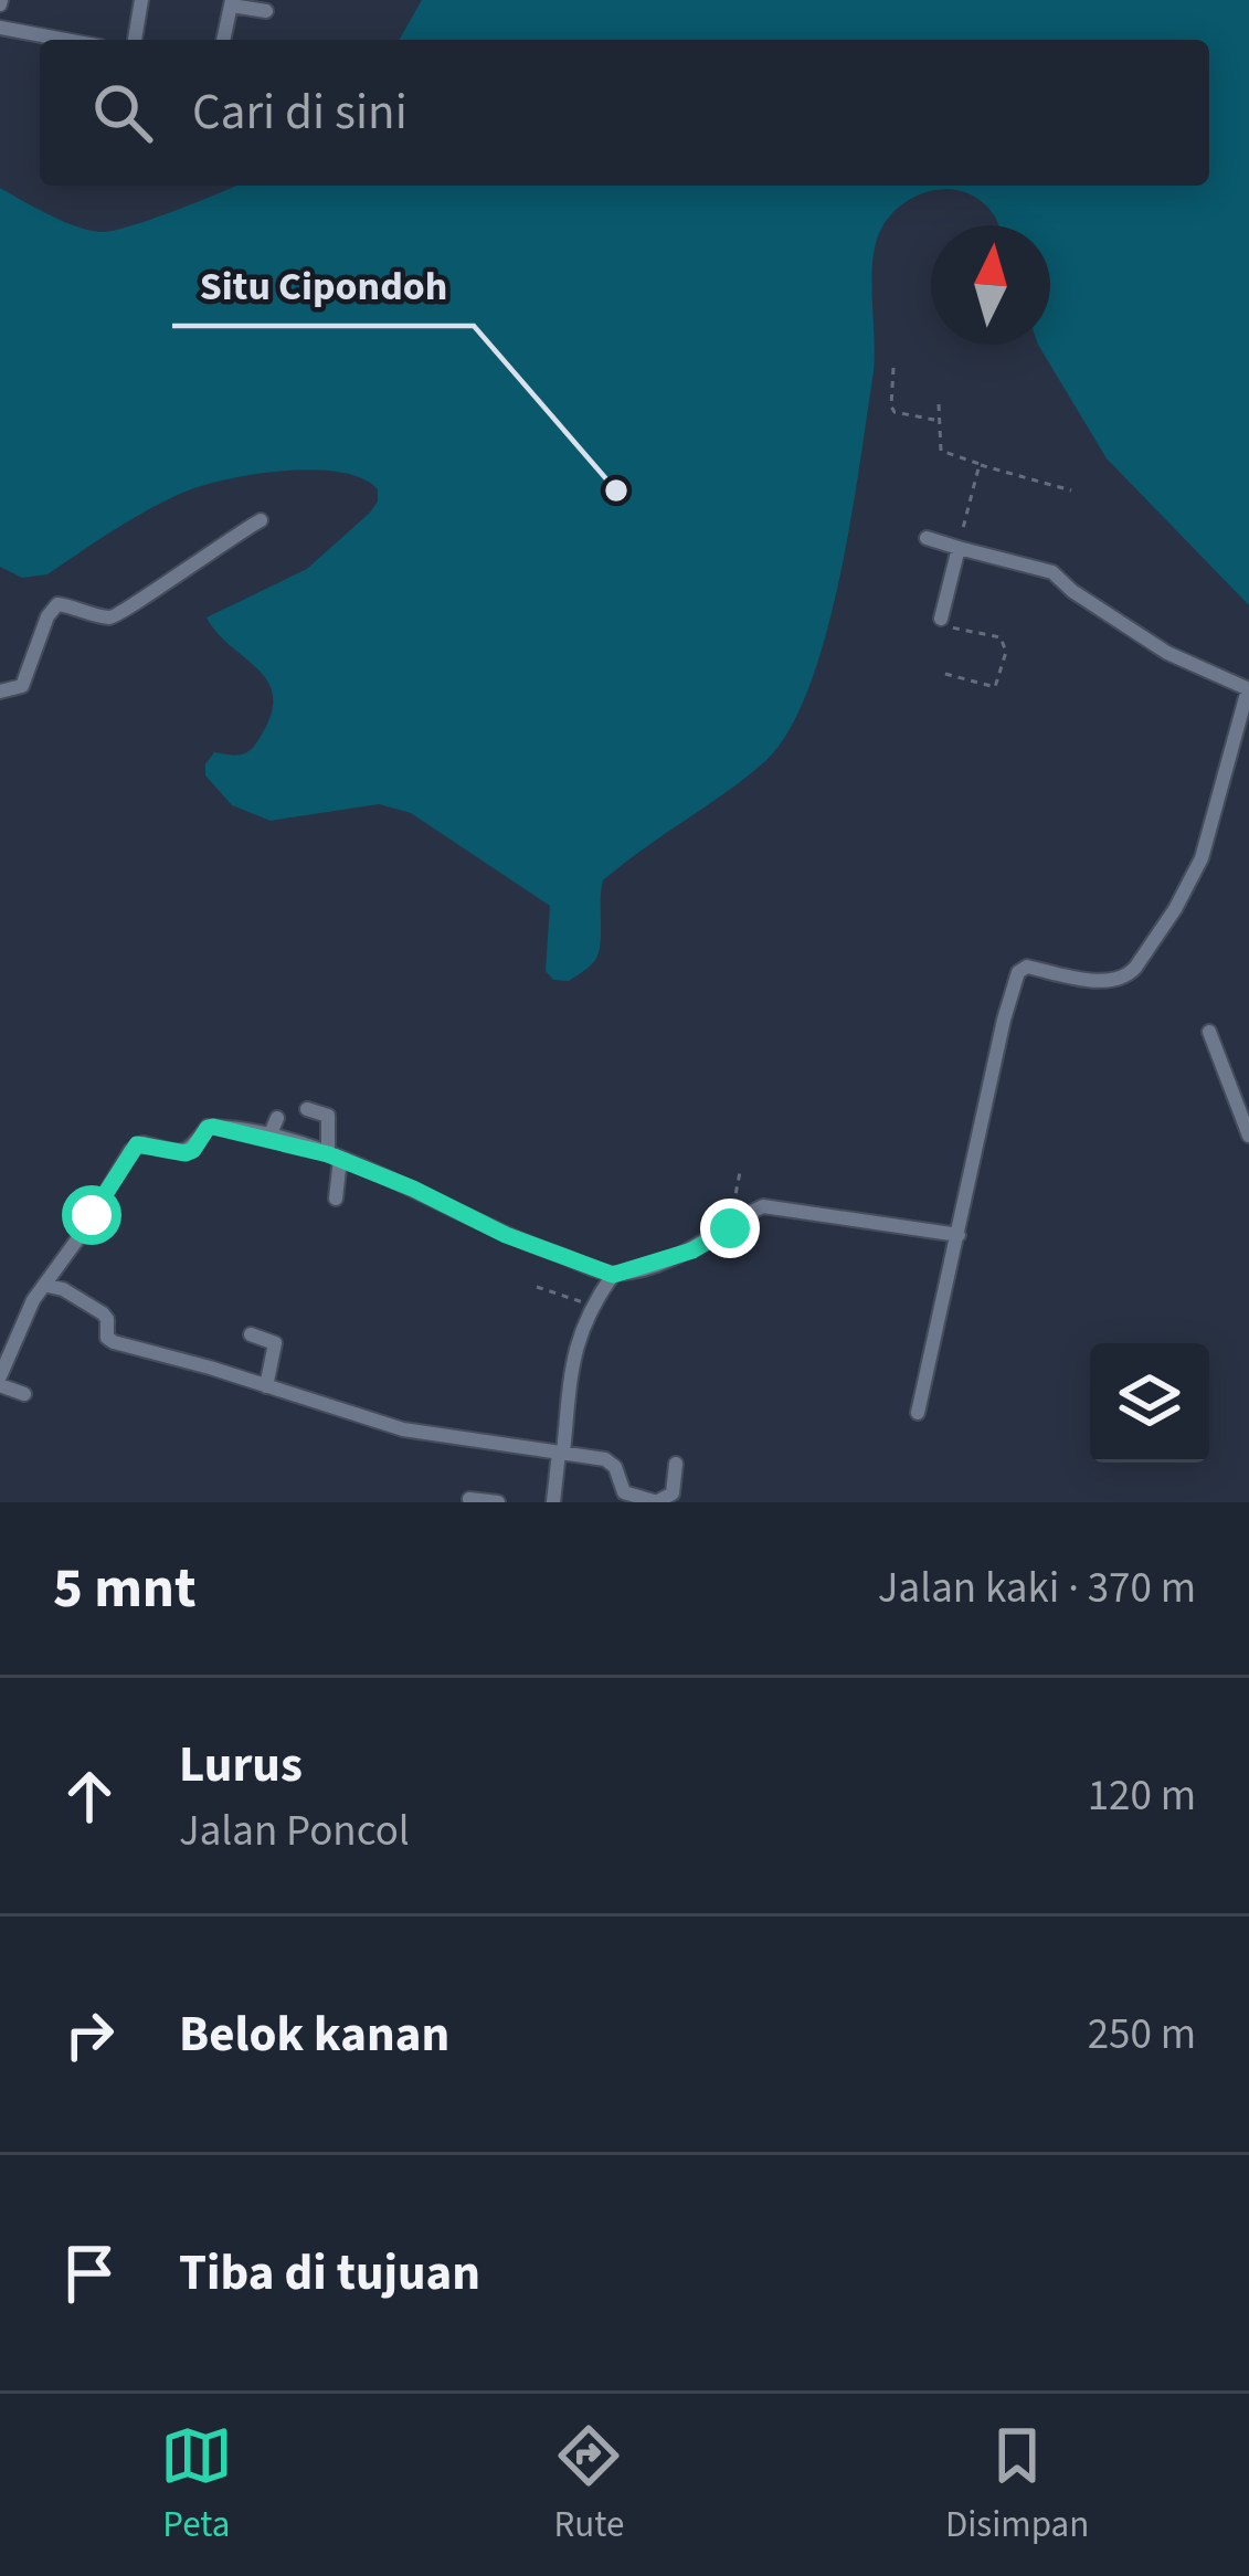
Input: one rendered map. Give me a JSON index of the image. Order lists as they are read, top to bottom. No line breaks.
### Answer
{"places":["Situ Cipondoh"],"north":"top","page":{"search":"Cari di sini","heading":["5 mnt","Jalan kaki · 370 m"],"list":[["Lurus","Jalan Poncol","120 m"],["Belok kanan","250 m"],"Tiba di tujuan"],"nav":["Peta","Rute","Disimpan"]}}
